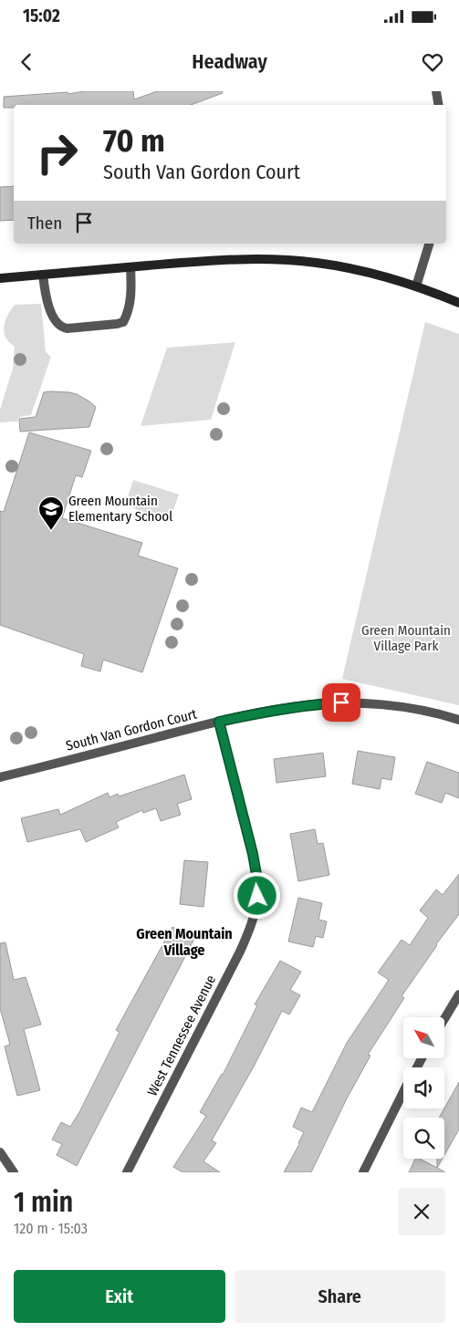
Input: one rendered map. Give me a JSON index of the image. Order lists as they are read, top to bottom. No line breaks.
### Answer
{"streets":{"street":["South Van Gordon Court","West Tennessee Avenue"]},"crossings":[["South Van Gordon Court","West Tennessee Avenue"]],"districts":["Green Mountain Village"],"parks":["Green Mountain Village Park"],"places":{"school or university":["Green Mountain Elementary School"]},"north":"top left","page":{"status":"15:02","header":"Headway","turn":["70 m","South Van Gordon Court"],"then":"Then","heading":["1 min","120 m · 15:03"],"buttons":["Exit","Share"]}}
